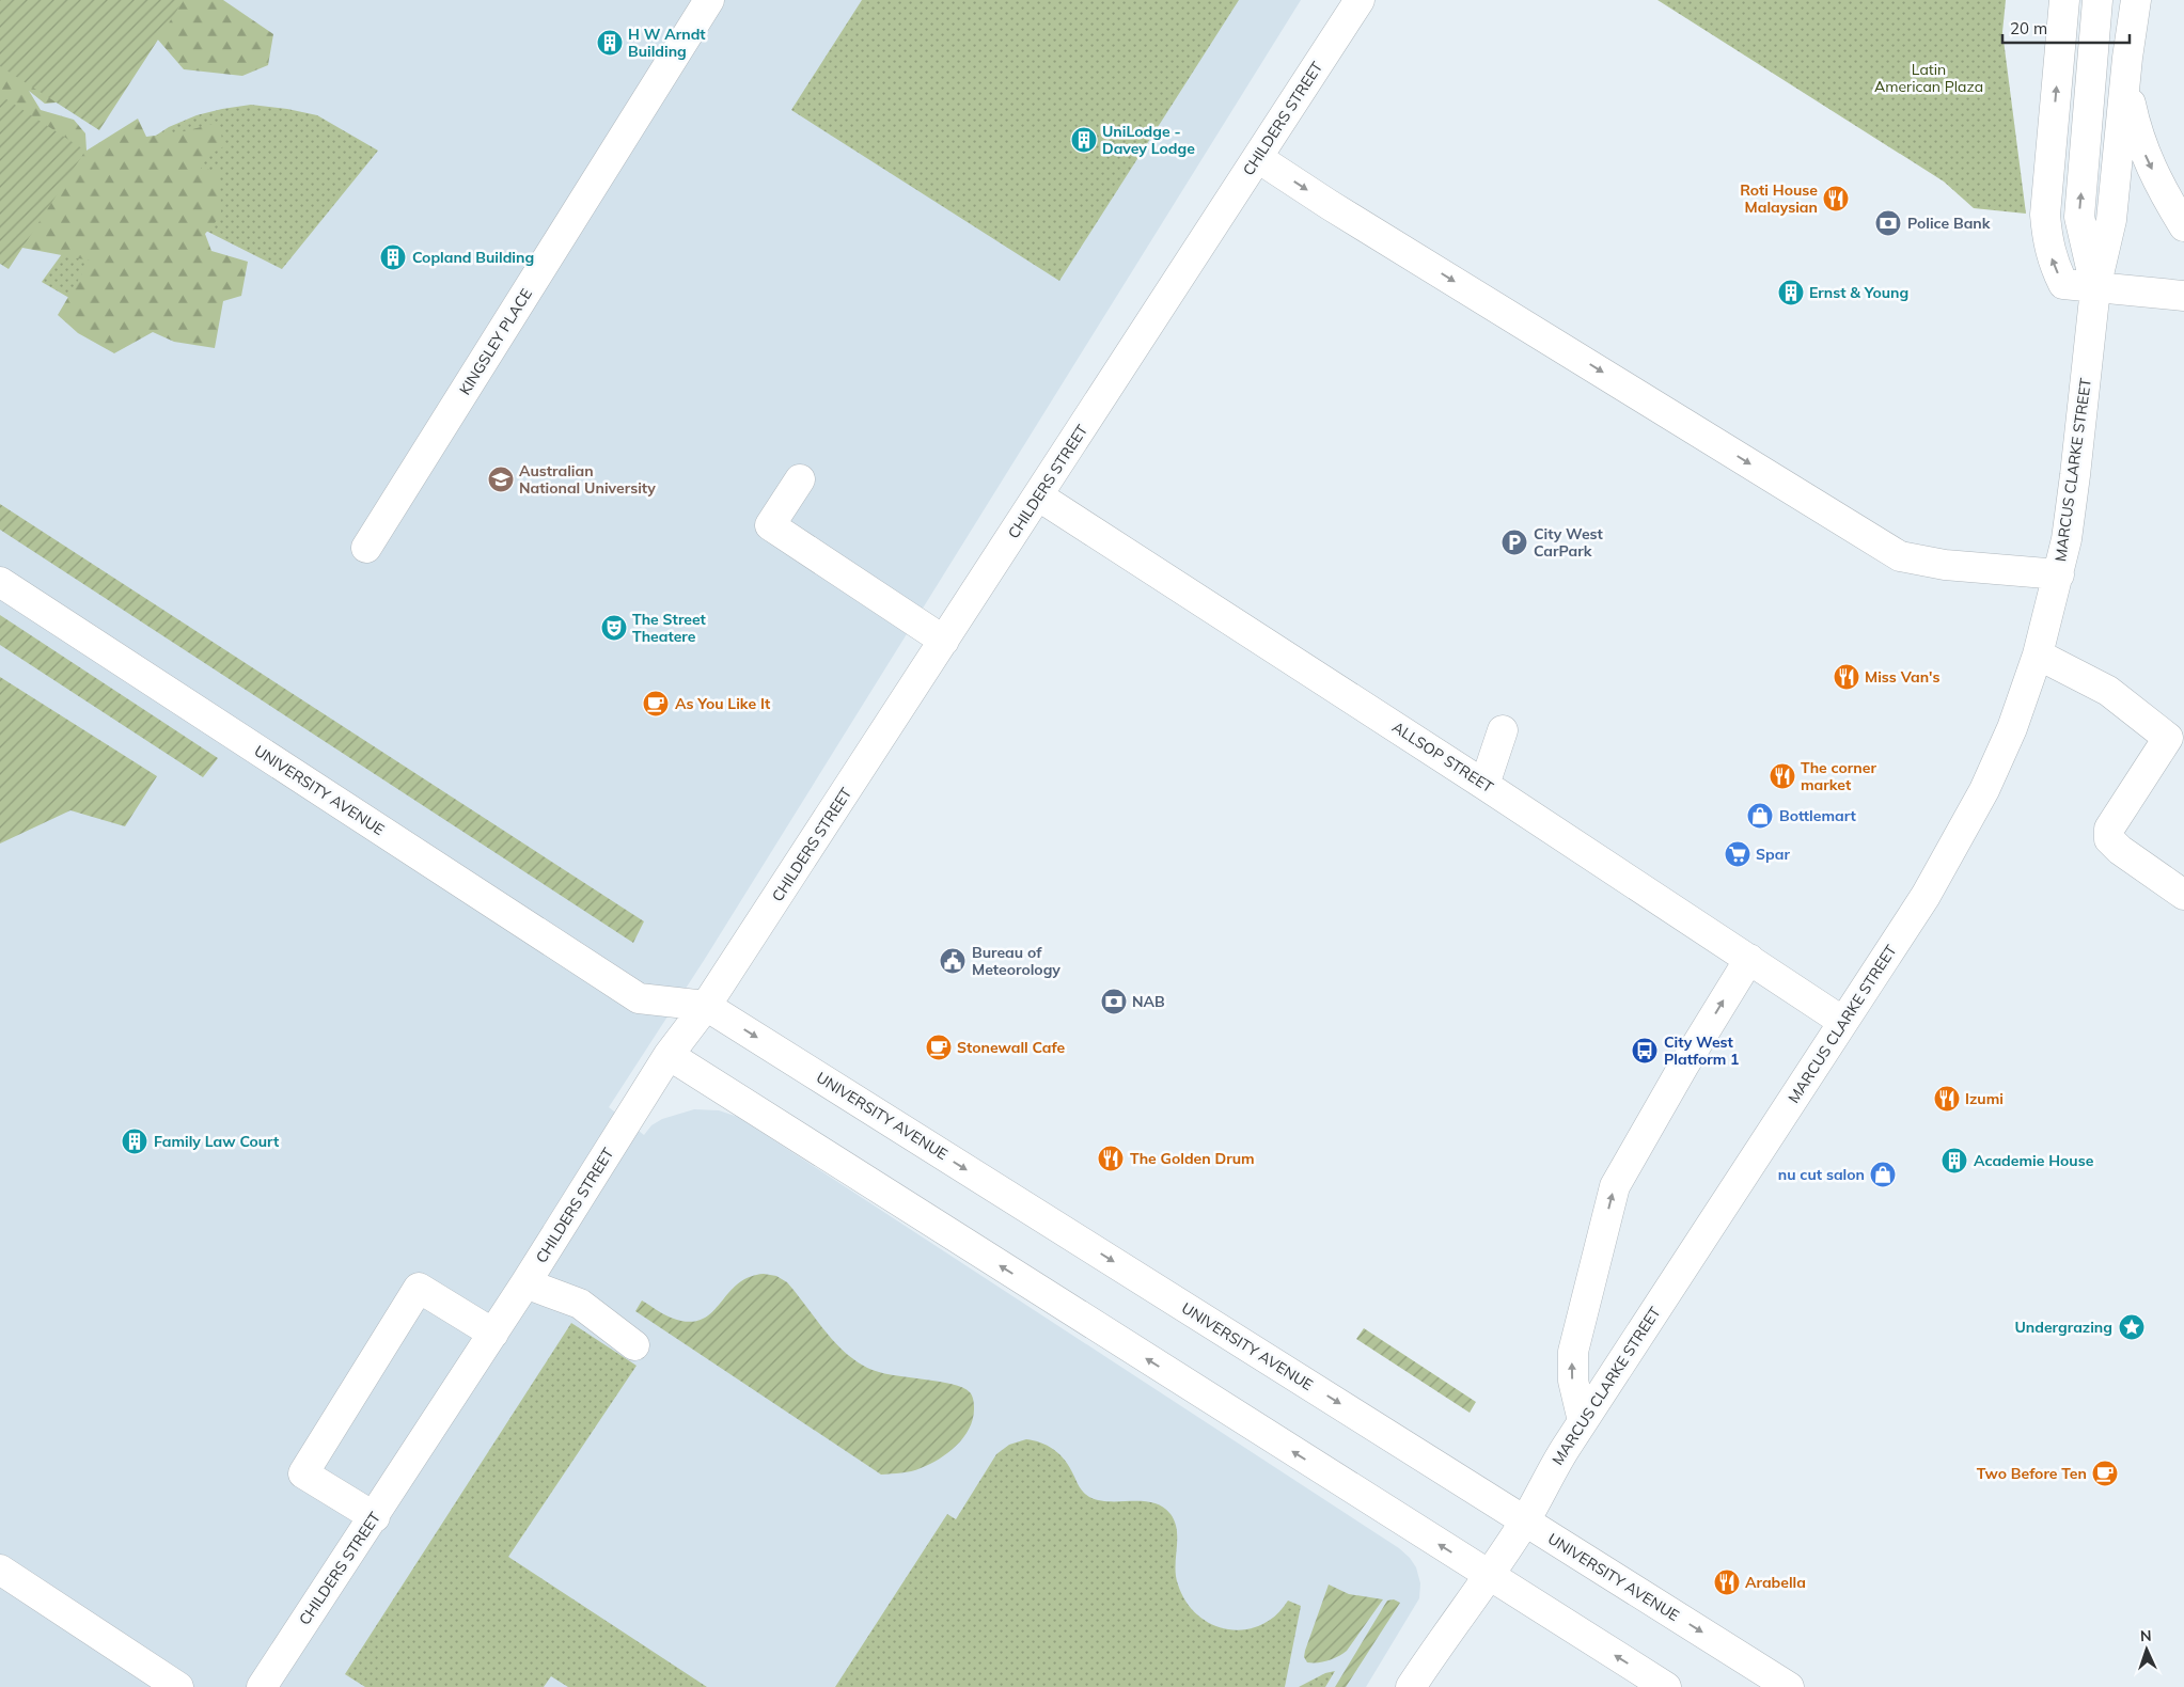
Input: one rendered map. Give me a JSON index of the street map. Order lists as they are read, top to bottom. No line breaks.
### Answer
{"streets":{"street":["CHILDERS STREET","KINGSLEY PLACE","MARCUS CLARKE STREET","ALLSOP STREET","UNIVERSITY AVENUE"]},"crossings":[["CHILDERS STREET","ALLSOP STREET"],["CHILDERS STREET","UNIVERSITY AVENUE"],["MARCUS CLARKE STREET","ALLSOP STREET"],["MARCUS CLARKE STREET","UNIVERSITY AVENUE"]],"parks":["Latin American Plaza"],"places":{"building":["H W Arndt Building","UniLodge - Davey Lodge","Copland Building","Ernst & Young","Family Law Court","Academie House"],"restaurant":["Roti House Malaysian","Miss Van's","The corner market","Izumi","The Golden Drum","Arabella"],"bank":["Police Bank","NAB"],"school or university":["Australian National University"],"parking":["City West CarPark"],"theatre":["The Street Theatere"],"cafe":["As You Like It","Stonewall Cafe","Two Before Ten"],"shop":["Bottlemart","nu cut salon"],"supermarket":["Spar"],"public building":["Bureau of Meteorology"],"bus stop":["City West Platform 1"],"place":["Undergrazing"]},"scale_bar":"20 m","north":"top"}
